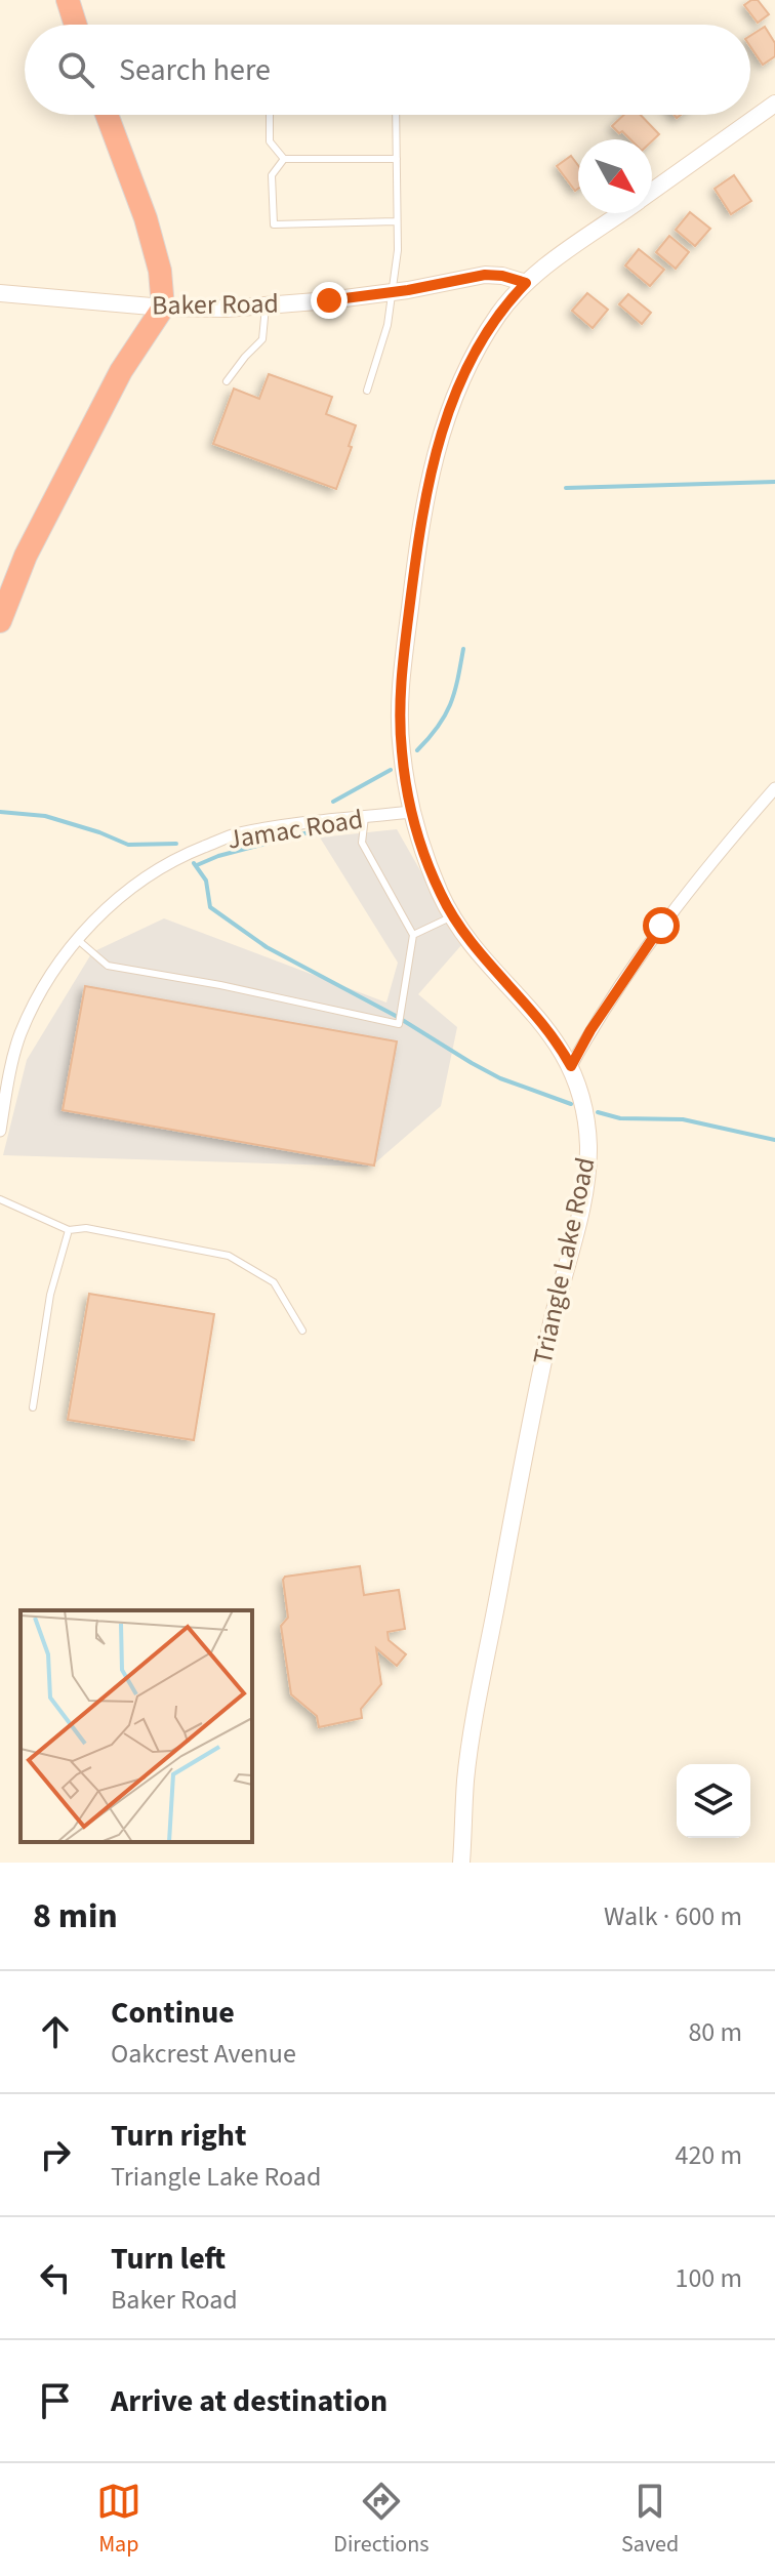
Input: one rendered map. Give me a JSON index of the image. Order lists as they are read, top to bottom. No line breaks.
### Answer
{"streets":{"street":["Baker Road","Jamac Road","Triangle Lake Road"]},"crossings":[["Baker Road","Triangle Lake Road"],["Jamac Road","Triangle Lake Road"]],"north":"bottom right","page":{"search":"Search here","heading":["8 min","Walk · 600 m"],"list":[["Continue","Oakcrest Avenue","80 m"],["Turn right","Triangle Lake Road","420 m"],["Turn left","Baker Road","100 m"],"Arrive at destination"],"nav":["Map","Directions","Saved"]}}
